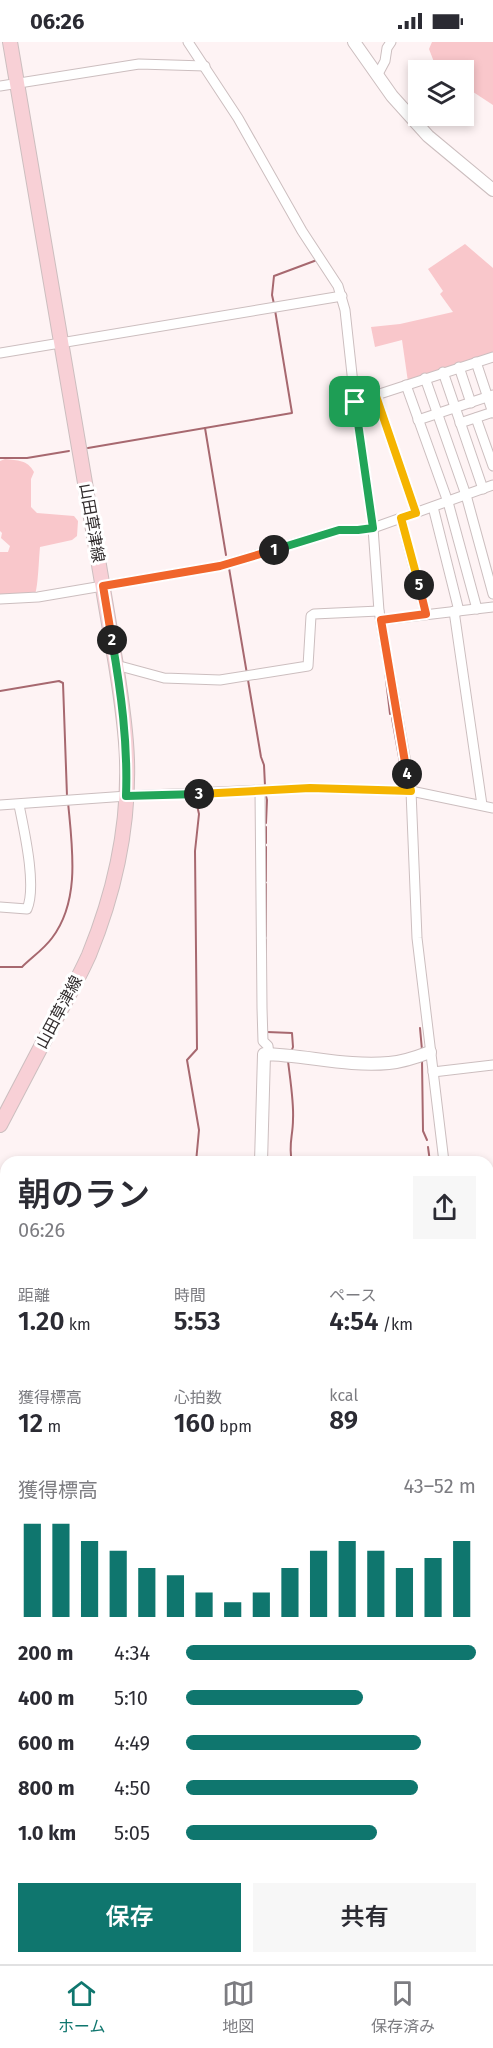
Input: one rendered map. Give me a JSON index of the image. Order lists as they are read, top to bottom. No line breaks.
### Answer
{"streets":{"main road":["山田草津線"]},"page":{"status":"06:26","pins":["1","5","2","4","3"],"heading":["朝のラン","06:26"],"stats":[["距離","1.20 km"],["時間","5:53"],["ペース","4:54 /km"],["獲得標高","12 m"],["心拍数","160 bpm"],["kcal","89"]],"chart":["獲得標高","43–52 m"],"list":[{"name":"200 m","note":"4:34"},{"name":"400 m","note":"5:10"},{"name":"600 m","note":"4:49"},{"name":"800 m","note":"4:50"},{"name":"1.0 km","note":"5:05"}],"buttons":["保存","共有"],"tabs":["ホーム","地図","保存済み"]}}
